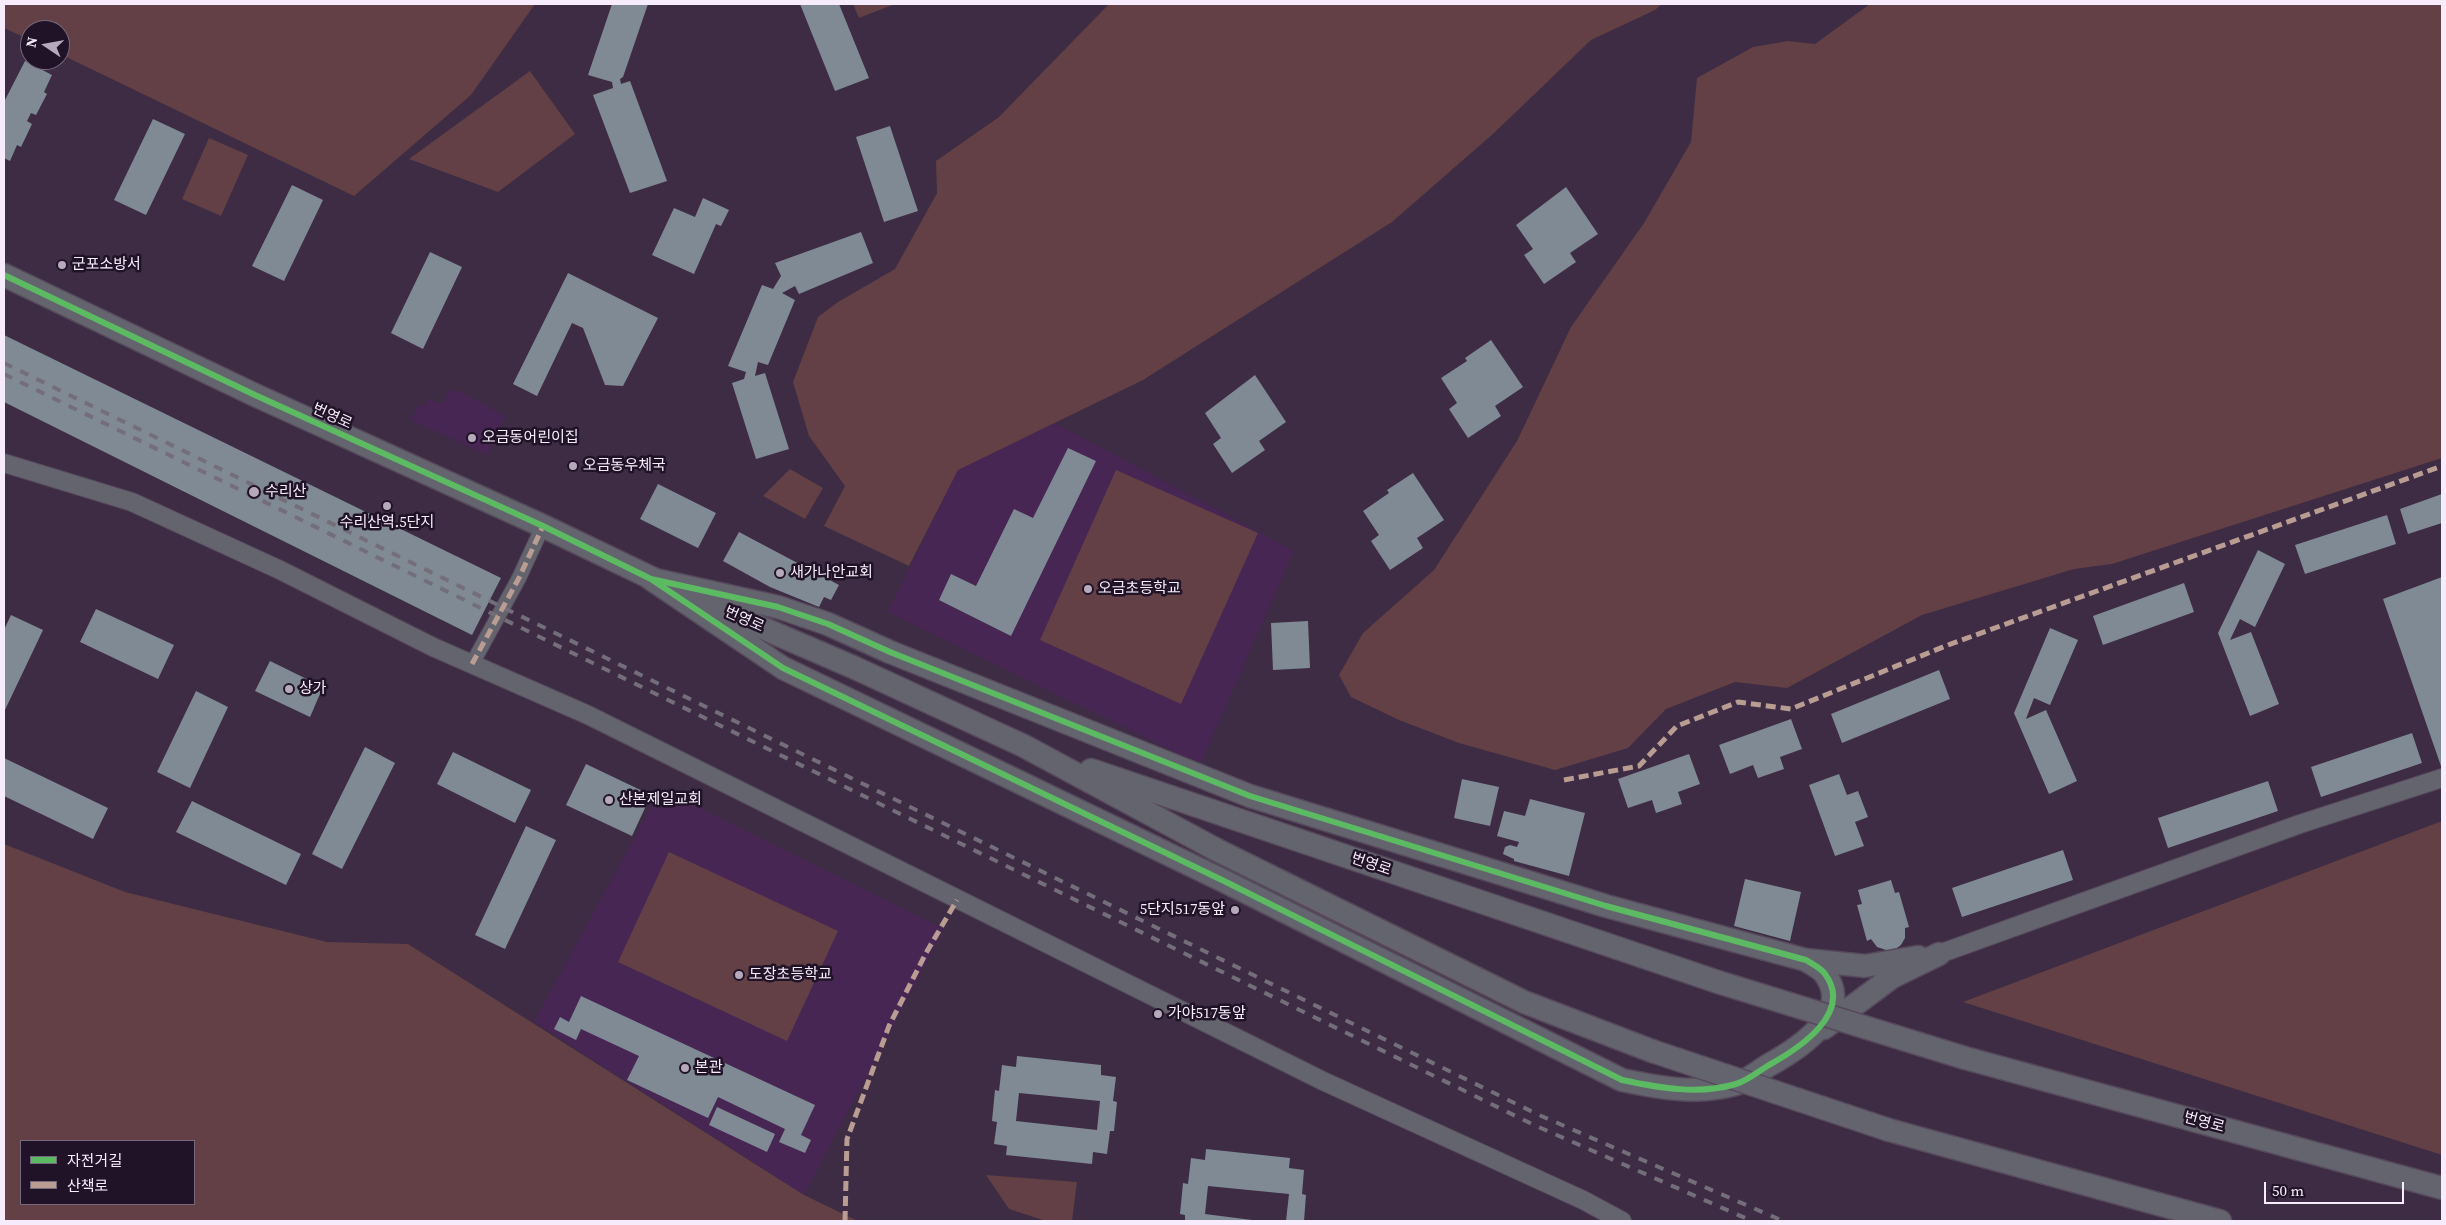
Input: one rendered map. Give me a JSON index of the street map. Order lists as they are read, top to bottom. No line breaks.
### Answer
{"streets":{"street":["번영로"]},"places":["군포소방서","오금동어린이집","오금동우체국","수리산","수리산역.5단지","새가나안교회","오금초등학교","상가","산본제일교회","5단지517동앞","도장초등학교","가야517동앞","본관"],"legend":["자전거길","산책로"],"scale_bar":"50 m","north":"left"}
